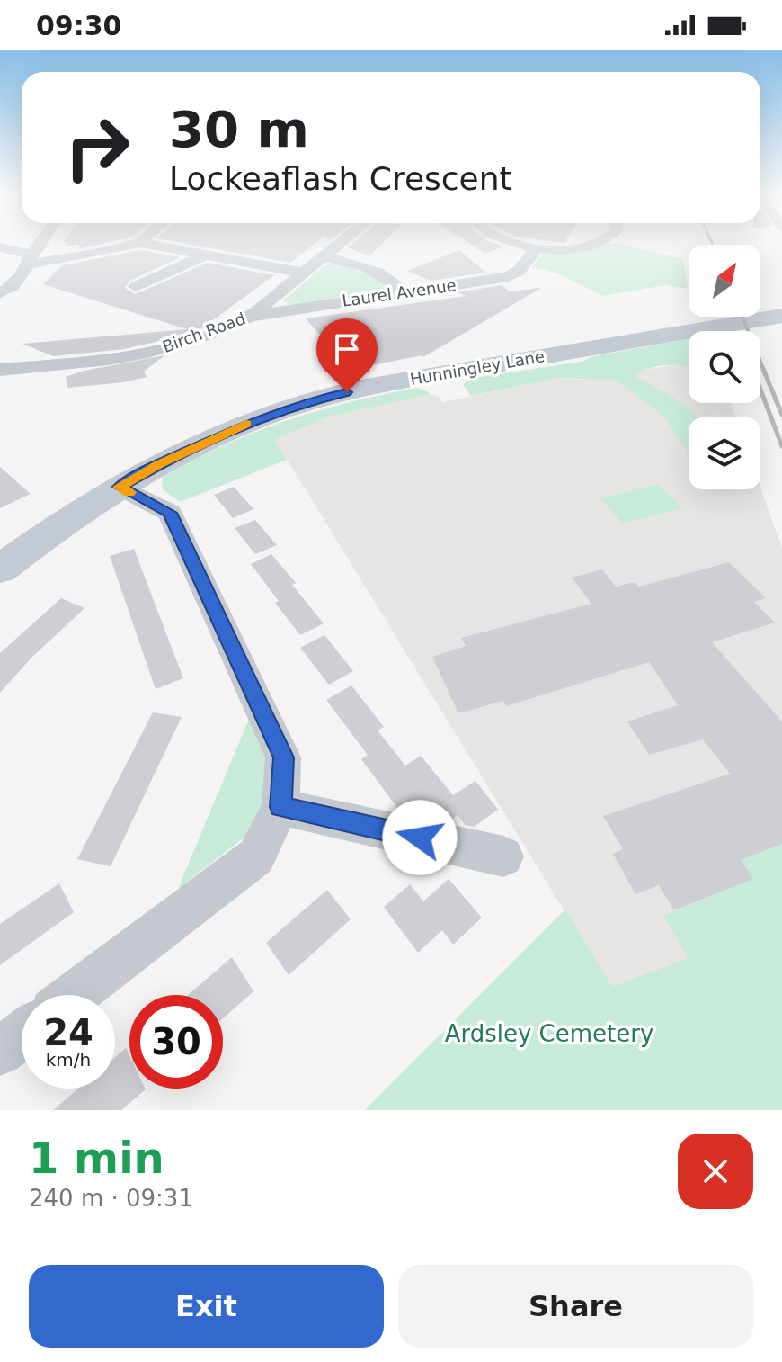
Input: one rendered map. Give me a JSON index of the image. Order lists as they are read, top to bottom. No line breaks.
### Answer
{"streets":{"main road":["Hunningley Lane"],"street":["Laurel Avenue","Birch Road"]},"crossings":[["Laurel Avenue","Birch Road"]],"parks":["Ardsley Cemetery"],"north":"top right","page":{"status":"09:30","turn":["30 m","Lockeaflash Crescent"],"speed":"24 km/h","limit":"30","heading":["1 min","240 m · 09:31"],"buttons":["Exit","Share"]}}
